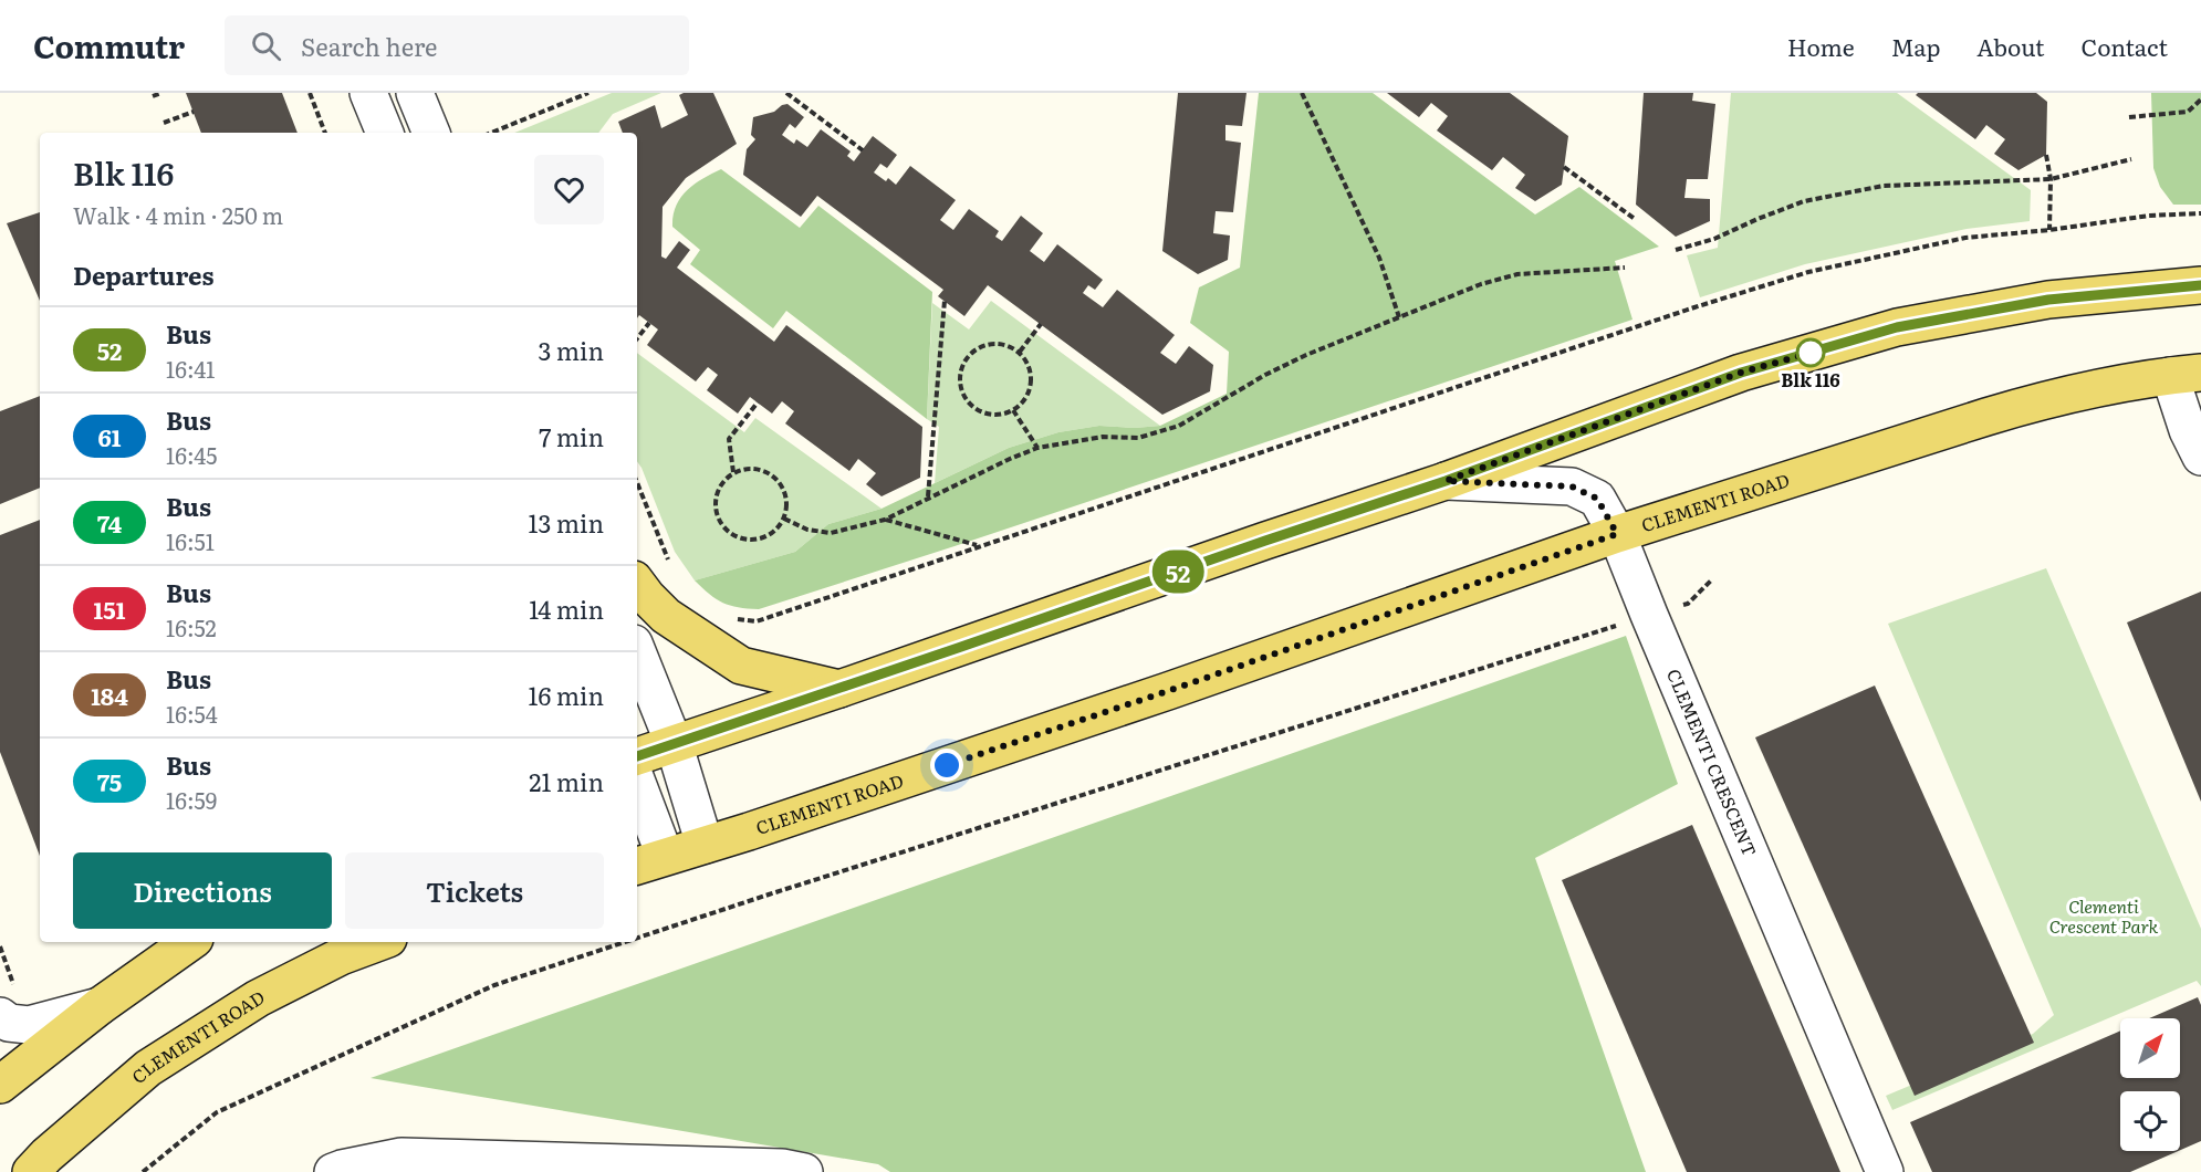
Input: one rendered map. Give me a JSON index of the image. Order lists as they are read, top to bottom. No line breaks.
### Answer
{"streets":{"main road":["CLEMENTI ROAD"],"street":["CLEMENTI CRESCENT"]},"crossings":[["CLEMENTI ROAD","CLEMENTI CRESCENT"]],"parks":["Clementi Crescent Park"],"places":["Blk 116"],"lines":["bus line 52"],"north":"top right","page":{"header":"Commutr","search":"Search here","nav":["Home","Map","About","Contact"],"on_map":"52","heading":[["Blk 116","Walk · 4 min · 250 m"],"Departures"],"list":[{"mark":"52","name":"Bus","note":"16:41","value":"3 min"},{"mark":"61","name":"Bus","note":"16:45","value":"7 min"},{"mark":"74","name":"Bus","note":"16:51","value":"13 min"},{"mark":"151","name":"Bus","note":"16:52","value":"14 min"},{"mark":"184","name":"Bus","note":"16:54","value":"16 min"},{"mark":"75","name":"Bus","note":"16:59","value":"21 min"}],"buttons":["Directions","Tickets"]}}
